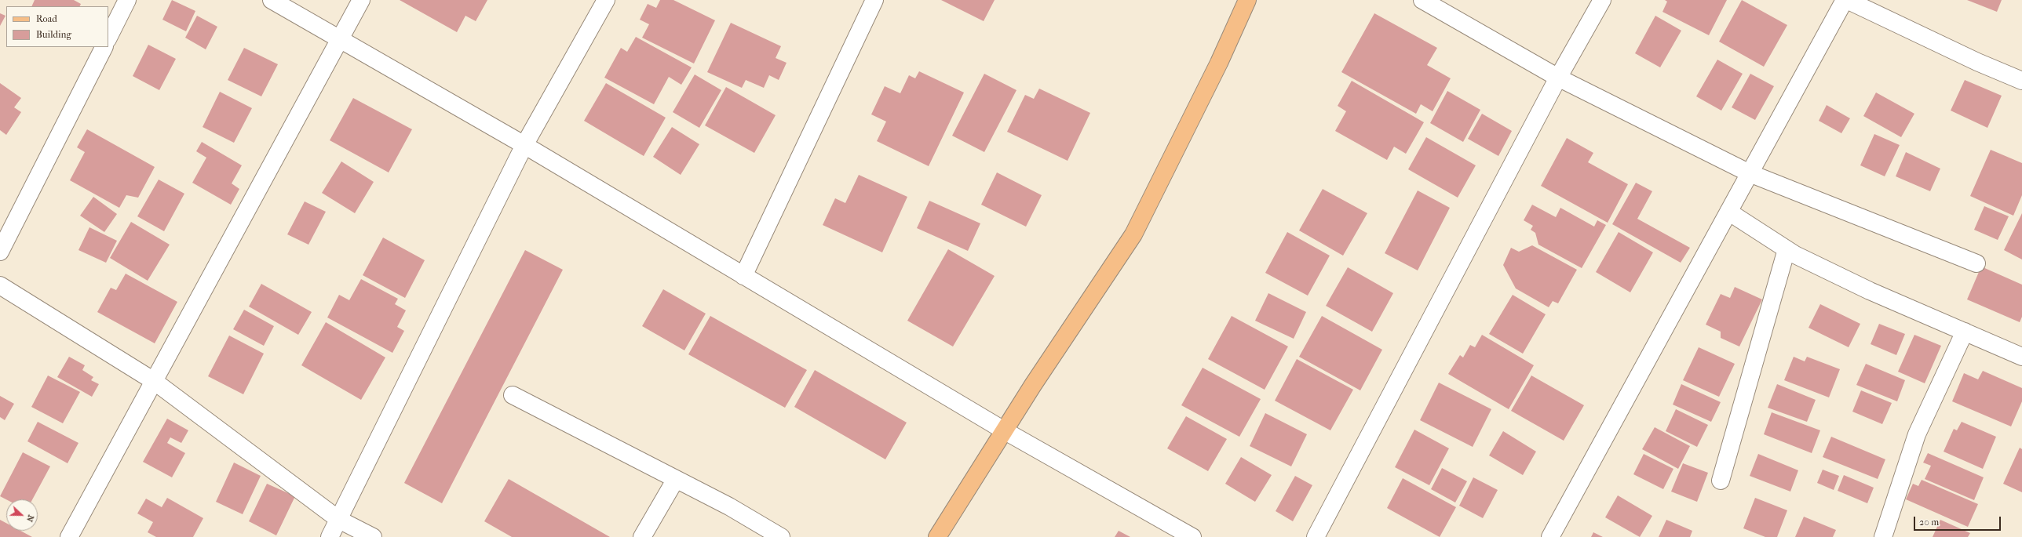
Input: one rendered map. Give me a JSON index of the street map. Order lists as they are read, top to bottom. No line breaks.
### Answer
{"legend":["Road","Building"],"scale_bar":"20 m","north":"right"}
